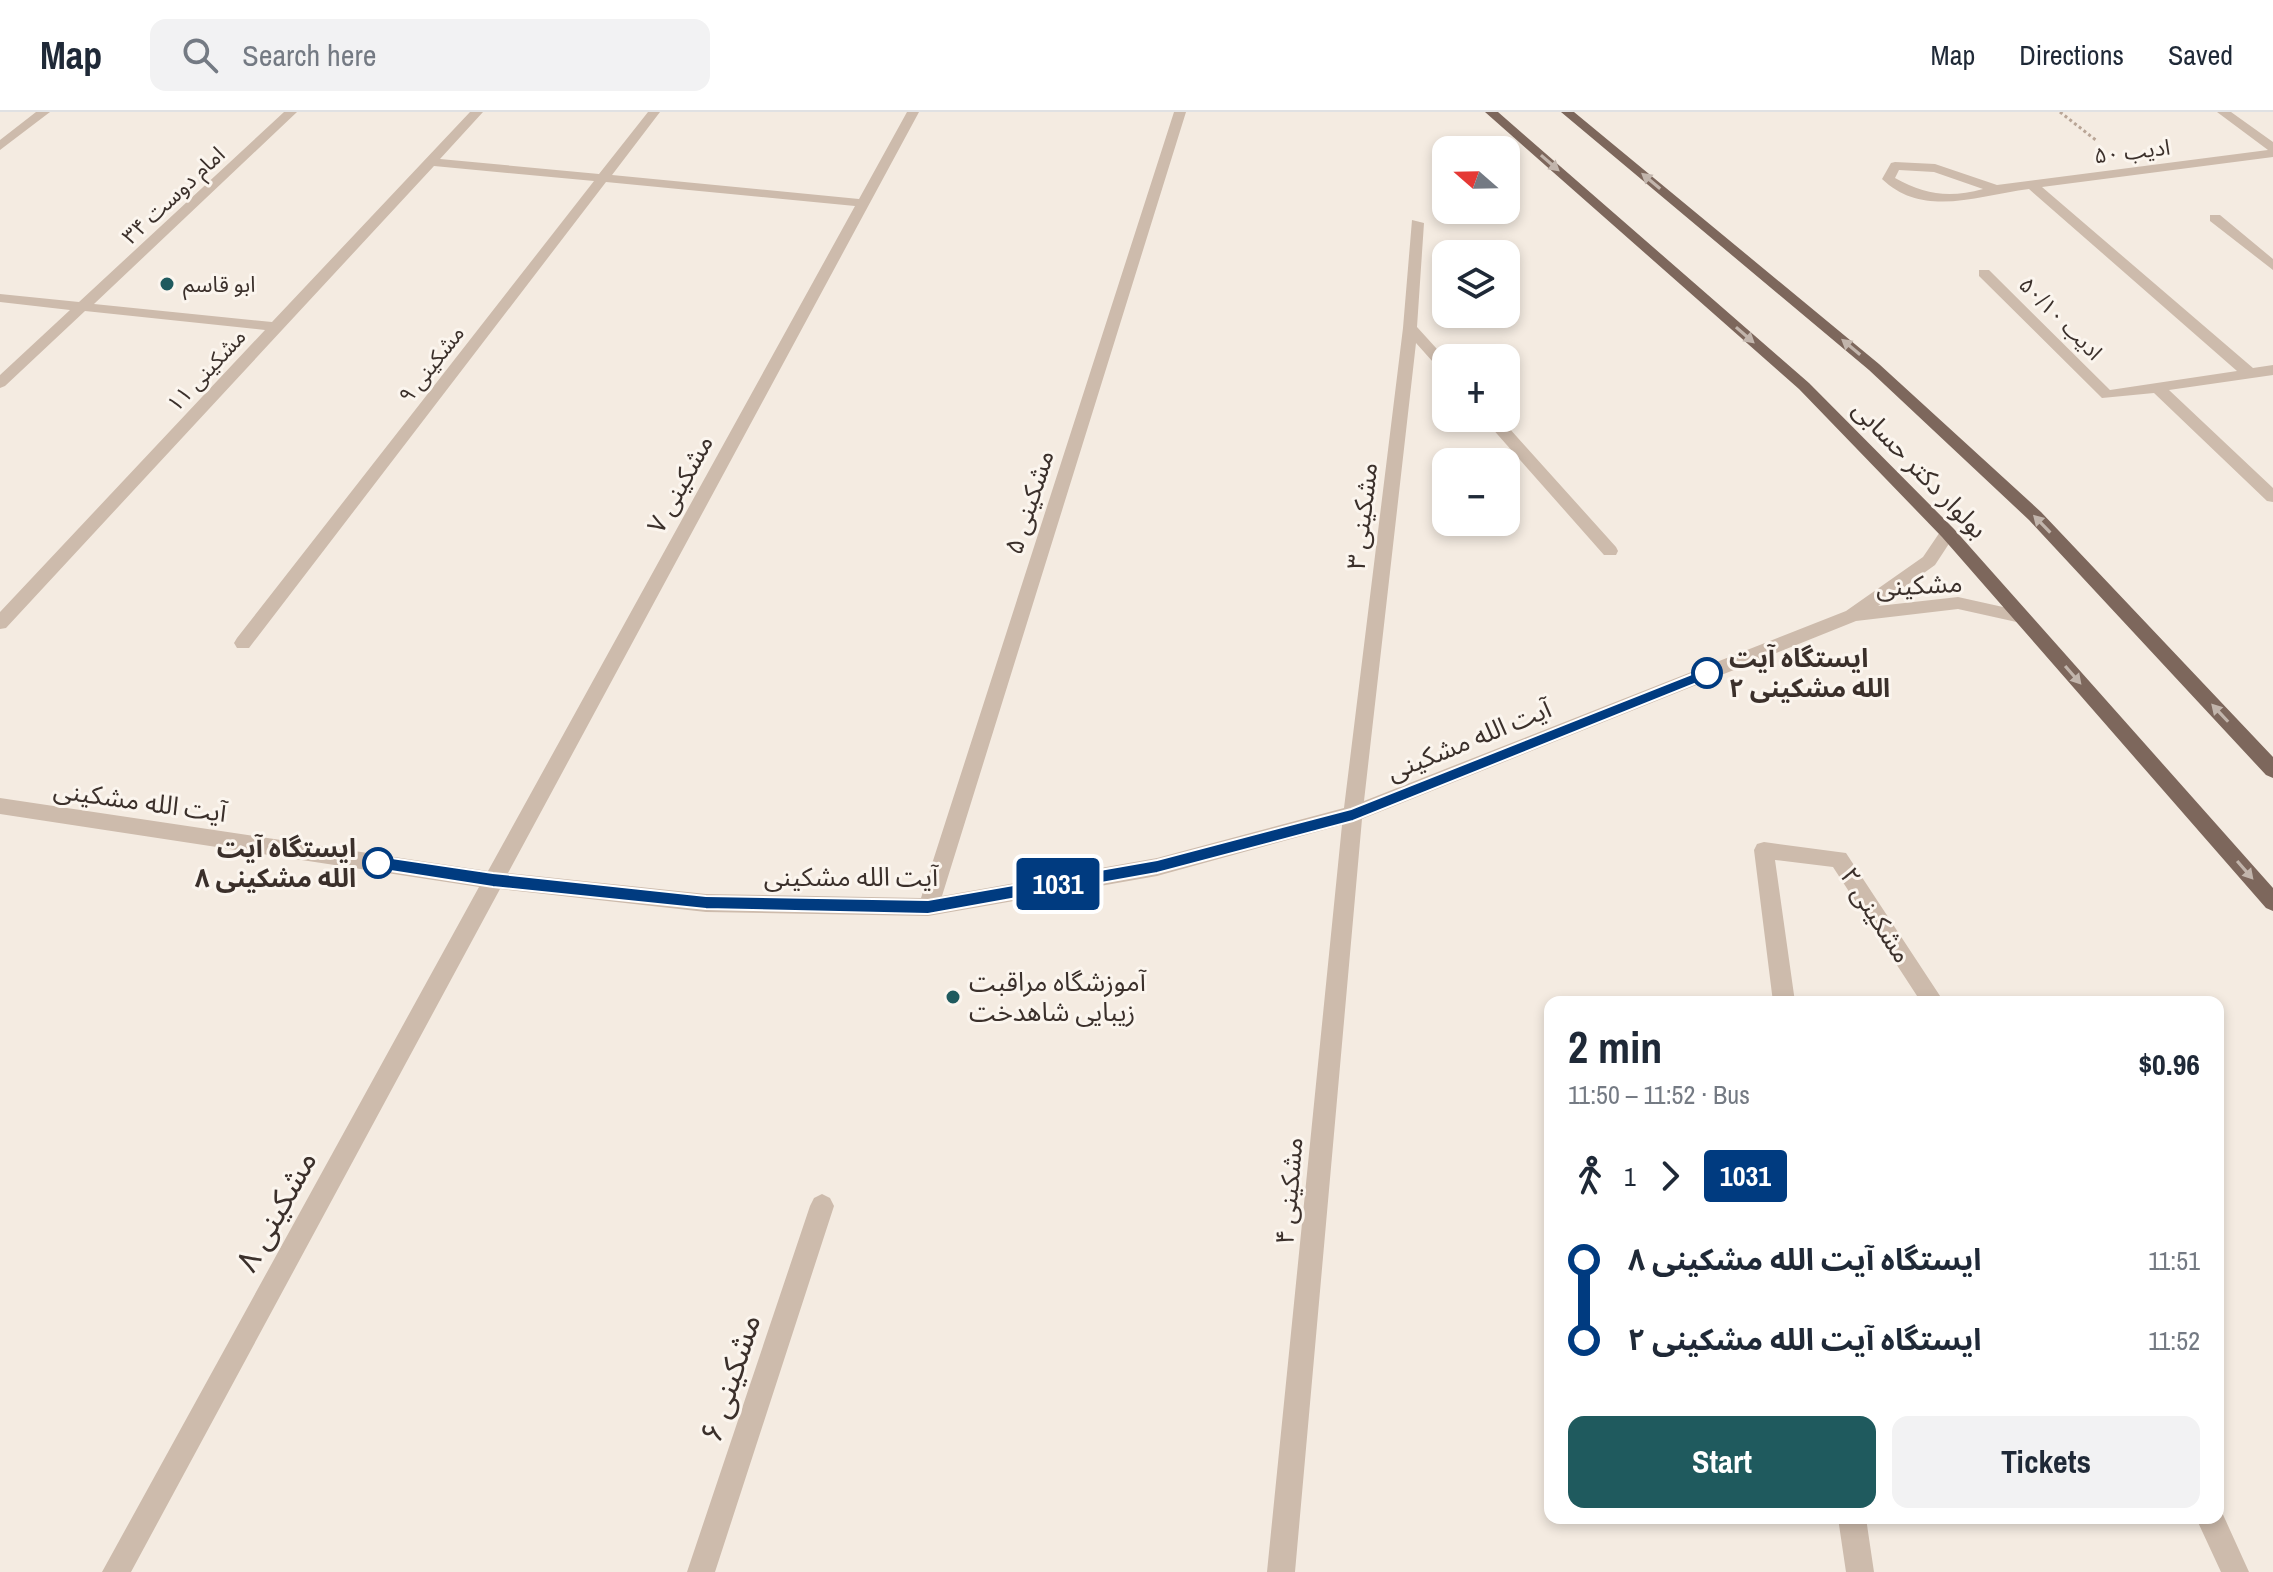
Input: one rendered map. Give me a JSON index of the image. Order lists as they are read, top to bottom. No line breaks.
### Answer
{"streets":{"main road":["بولوار دکتر حسابی"],"street":["ادیب ۵۰","امام دوست ۳۴","ادیب ۵۰/۱۰","مشکینی ۹","مشکینی ۱۱","مشکینی ۷","مشکینی ۵","مشکینی ۳","مشکینی","آیت الله مشکینی","مشکینی ۲","مشکینی ۴","مشکینی ۸","مشکینی ۶"]},"crossings":[["بولوار دکتر حسابی","مشکینی"],["مشکینی ۷","آیت الله مشکینی"],["مشکینی ۷","مشکینی ۸"],["مشکینی ۵","آیت الله مشکینی"],["مشکینی ۳","آیت الله مشکینی"],["مشکینی ۳","مشکینی ۴"],["مشکینی","آیت الله مشکینی"],["آیت الله مشکینی","مشکینی ۴"],["آیت الله مشکینی","مشکینی ۸"]],"places":["ابو قاسم","ایستگاه آیت الله مشکینی ۲","ایستگاه آیت الله مشکینی ۸","آموزشگاه مراقبت زیبایی شاهدخت"],"lines":["bus line 1031"],"north":"left","page":{"header":"Map","search":"Search here","nav":["Map","Directions","Saved"],"on_map":"1031","map_buttons":["+","−"],"heading":["2 min","11:50 – 11:52 · Bus","$0.96"],"legs":["1","1031"],"list":[{"name":"ایستگاه آیت الله مشکینی ۸","value":"11:51"},{"name":"ایستگاه آیت الله مشکینی ۲","value":"11:52"}],"buttons":["Start","Tickets"]}}
